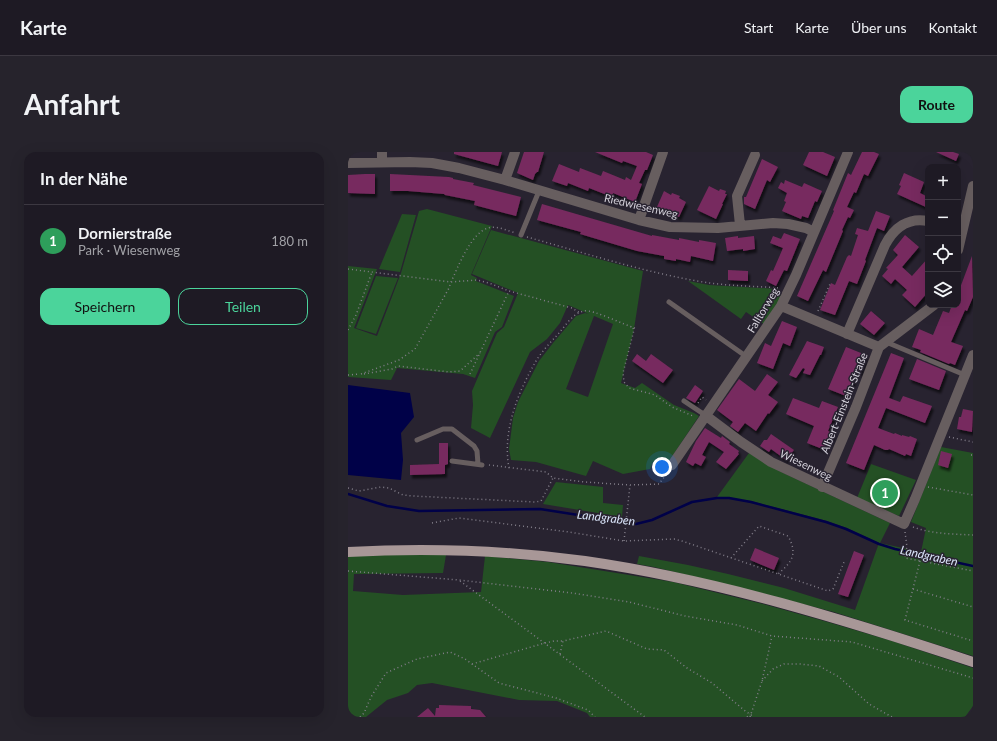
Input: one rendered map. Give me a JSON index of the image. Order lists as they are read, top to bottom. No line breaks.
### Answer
{"streets":{"street":["Riedwiesenweg","Falltorweg","Albert-Einstein-Straße","Wiesenweg"]},"crossings":[["Riedwiesenweg","Falltorweg"],["Falltorweg","Wiesenweg"],["Albert-Einstein-Straße","Wiesenweg"]],"water":["Landgraben"],"page":{"header":"Karte","nav":["Start","Karte","Über uns","Kontakt"],"buttons":["Route",["Speichern","Teilen"]],"title":"Anfahrt","heading":"In der Nähe","map_buttons":["+","−"],"list":[{"mark":"1","name":"Dornierstraße","note":"Park · Wiesenweg","value":"180 m"}],"pins":"1"}}
